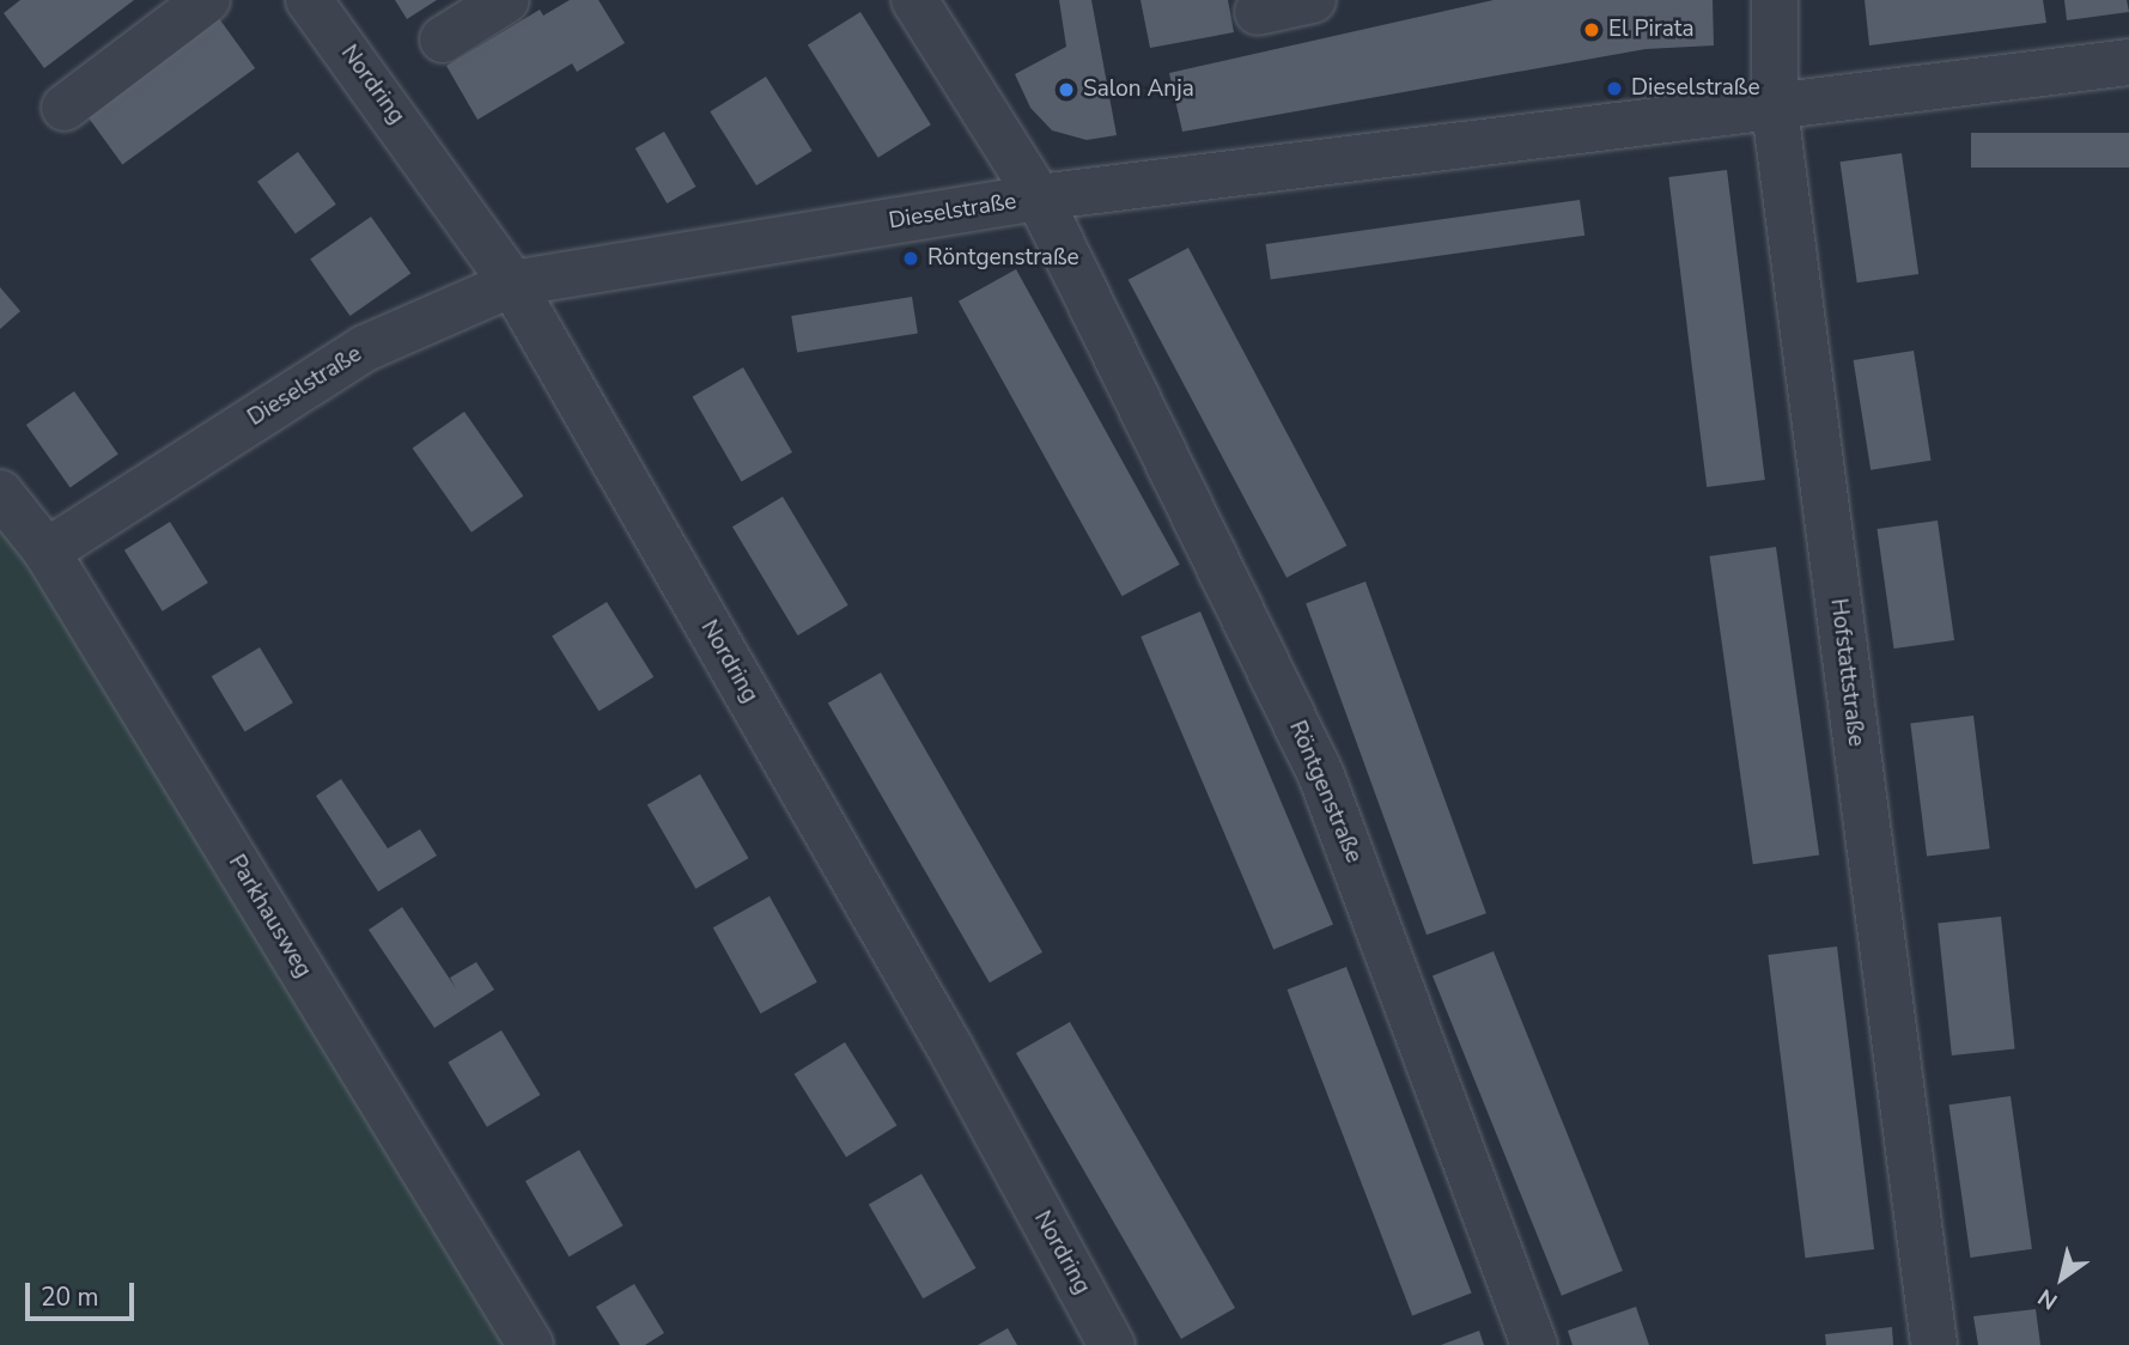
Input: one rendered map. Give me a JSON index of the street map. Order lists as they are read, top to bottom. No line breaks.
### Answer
{"streets":{"street":["Nordring","Dieselstraße","Hofstattstraße","Röntgenstraße","Parkhausweg"]},"crossings":[["Nordring","Dieselstraße"],["Dieselstraße","Hofstattstraße"],["Dieselstraße","Röntgenstraße"],["Dieselstraße","Parkhausweg"]],"places":["El Pirata","Dieselstraße","Salon Anja","Röntgenstraße"],"scale_bar":"20 m","north":"bottom left"}
